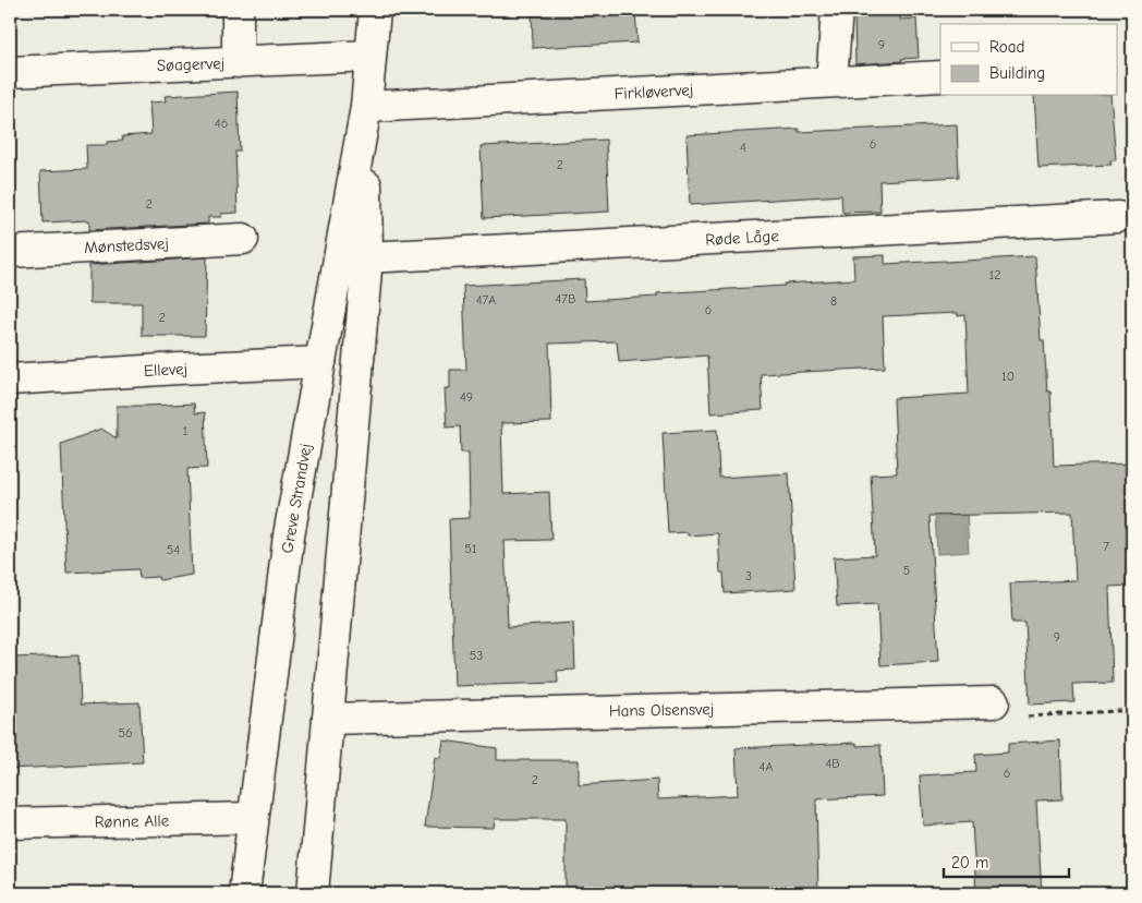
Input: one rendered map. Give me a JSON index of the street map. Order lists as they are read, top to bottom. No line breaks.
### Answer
{"streets":{"street":["Søagervej","Firkløvervej","Røde Låge","Mønstedsvej","Ellevej","Greve Strandvej","Hans Olsensvej","Rønne Alle"]},"crossings":[["Søagervej","Greve Strandvej"],["Firkløvervej","Greve Strandvej"],["Røde Låge","Greve Strandvej"],["Ellevej","Greve Strandvej"],["Greve Strandvej","Hans Olsensvej"],["Greve Strandvej","Rønne Alle"]],"house_numbers":["9","46","6","4","2","2","12","47B","47A","8","6","2","10","49","1","7","51","54","5","3","9","53","56","4B","4A","6","2"],"legend":["Road","Building"],"scale_bar":"20 m"}
